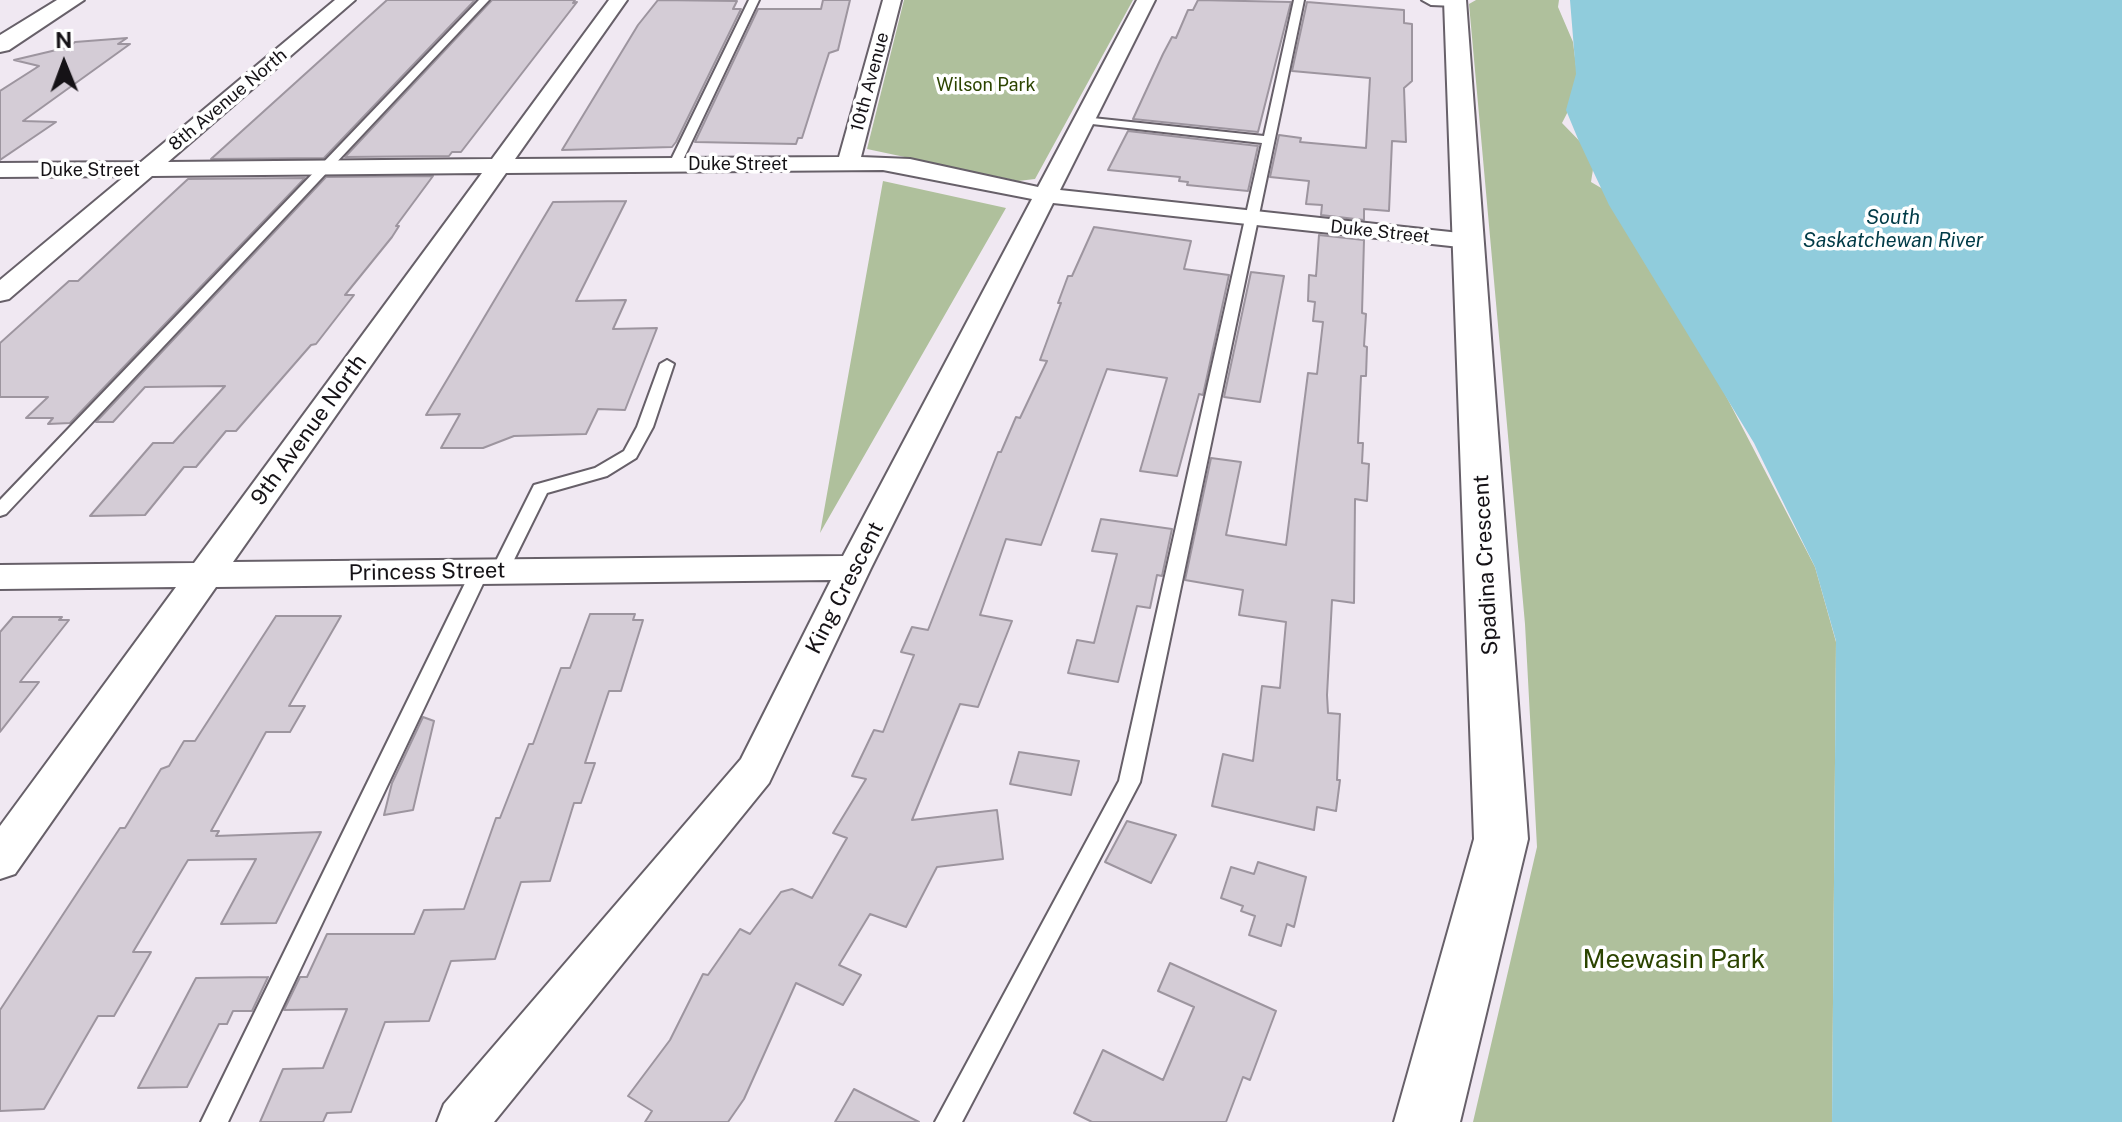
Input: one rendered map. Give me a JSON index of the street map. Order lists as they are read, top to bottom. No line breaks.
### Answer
{"streets":{"street":["10th Avenue","8th Avenue North","Duke Street","9th Avenue North","Spadina Crescent","Princess Street","King Crescent"]},"crossings":[["10th Avenue","Duke Street"],["8th Avenue North","Duke Street"],["Duke Street","9th Avenue North"],["Duke Street","Spadina Crescent"],["Duke Street","King Crescent"],["9th Avenue North","Princess Street"],["Princess Street","King Crescent"]],"water":["South Saskatchewan River"],"parks":["Wilson Park","Meewasin Park"],"north":"top"}
